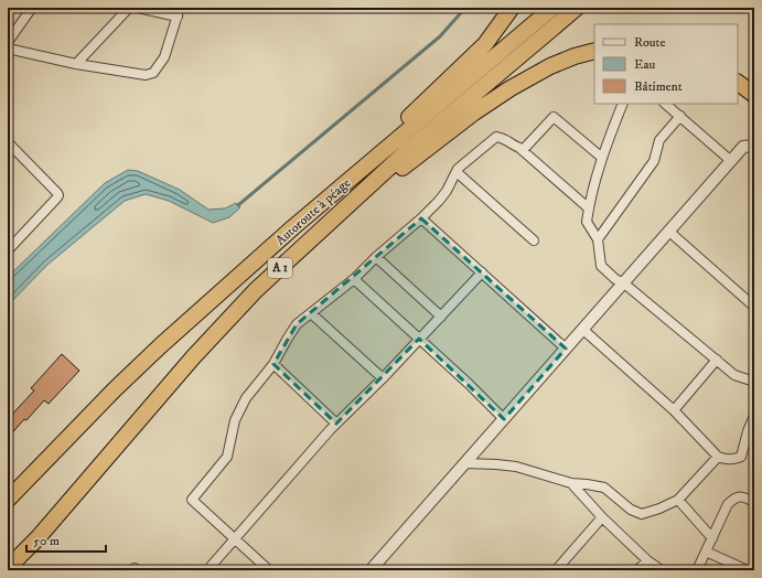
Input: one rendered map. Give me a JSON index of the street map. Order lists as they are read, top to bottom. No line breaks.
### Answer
{"streets":{"highway":["Autoroute à péage","A 1"]},"legend":["Route","Eau","Bâtiment"],"scale_bar":"50 m"}
